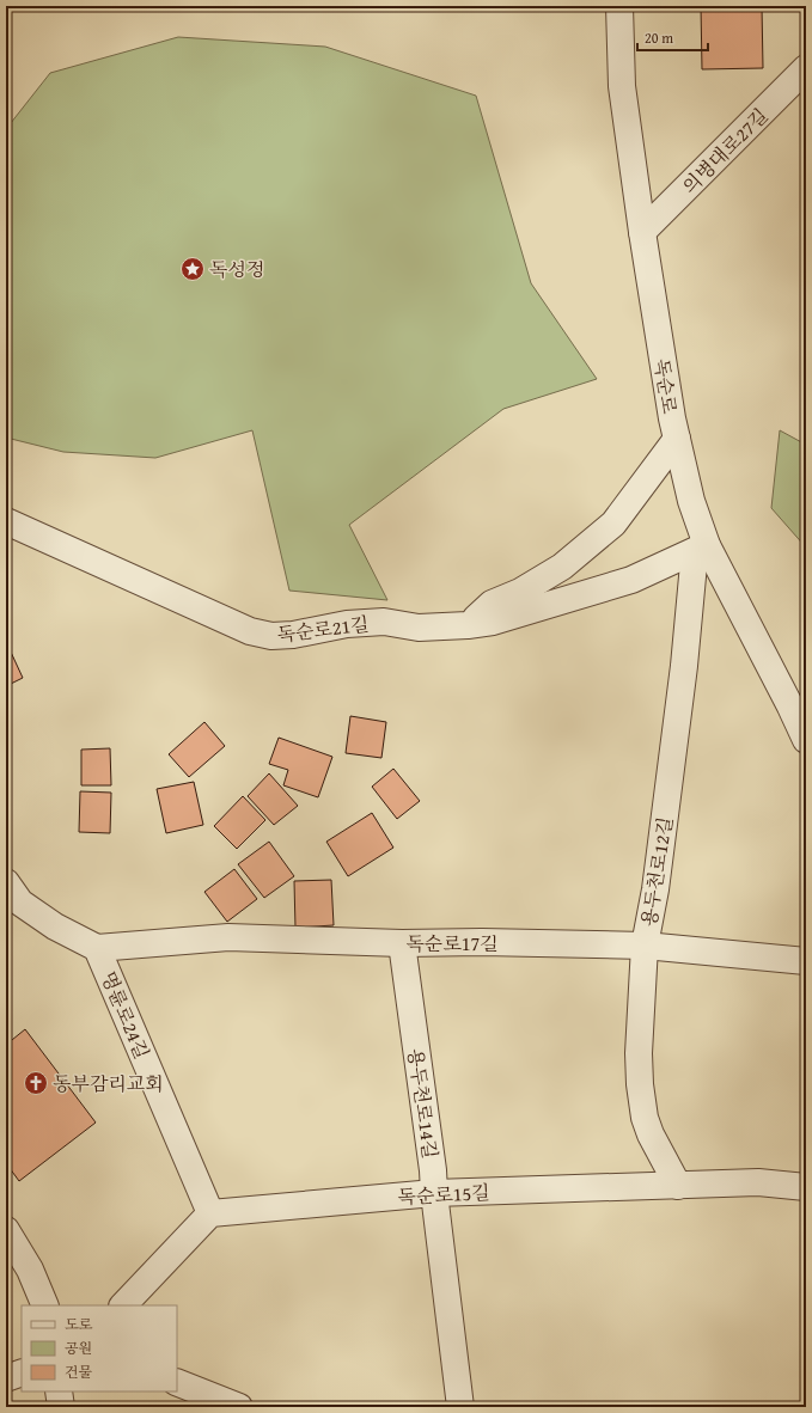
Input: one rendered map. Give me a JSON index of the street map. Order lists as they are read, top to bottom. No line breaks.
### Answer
{"streets":{"street":["의병대로27길","독순로","독순로21길","용두천로12길","독순로17길","명륜로24길","용두천로14길","독순로15길"]},"crossings":[["의병대로27길","독순로"],["독순로","독순로21길"],["독순로","용두천로12길"],["독순로21길","용두천로12길"],["용두천로12길","독순로17길"],["용두천로12길","독순로15길"],["독순로17길","명륜로24길"],["독순로17길","용두천로14길"],["명륜로24길","독순로15길"],["용두천로14길","독순로15길"]],"places":{"place":["독성정"],"church":["동부감리교회"]},"legend":["도로","공원","건물"],"scale_bar":"20 m"}
